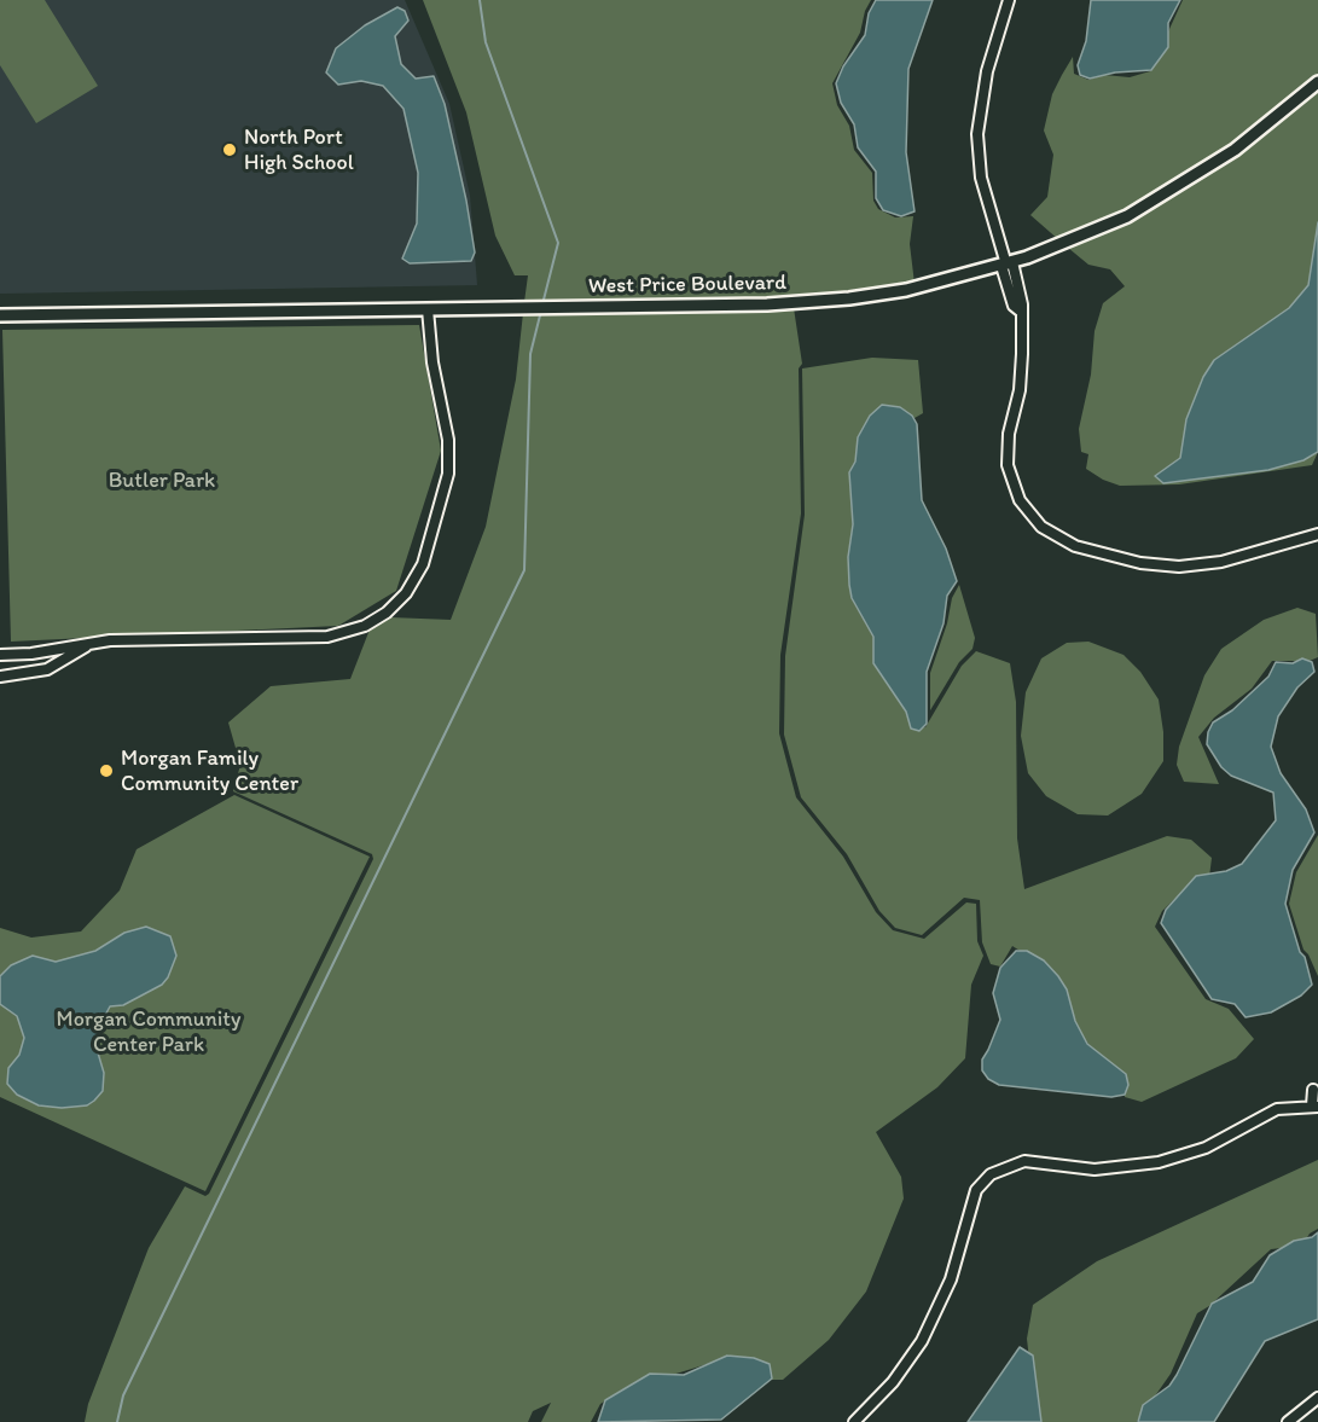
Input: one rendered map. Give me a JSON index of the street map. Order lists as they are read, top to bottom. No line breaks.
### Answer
{"streets":{"street":["West Price Boulevard"]},"parks":["Butler Park","Morgan Community Center Park"],"places":["North Port High School","Morgan Family Community Center"]}
